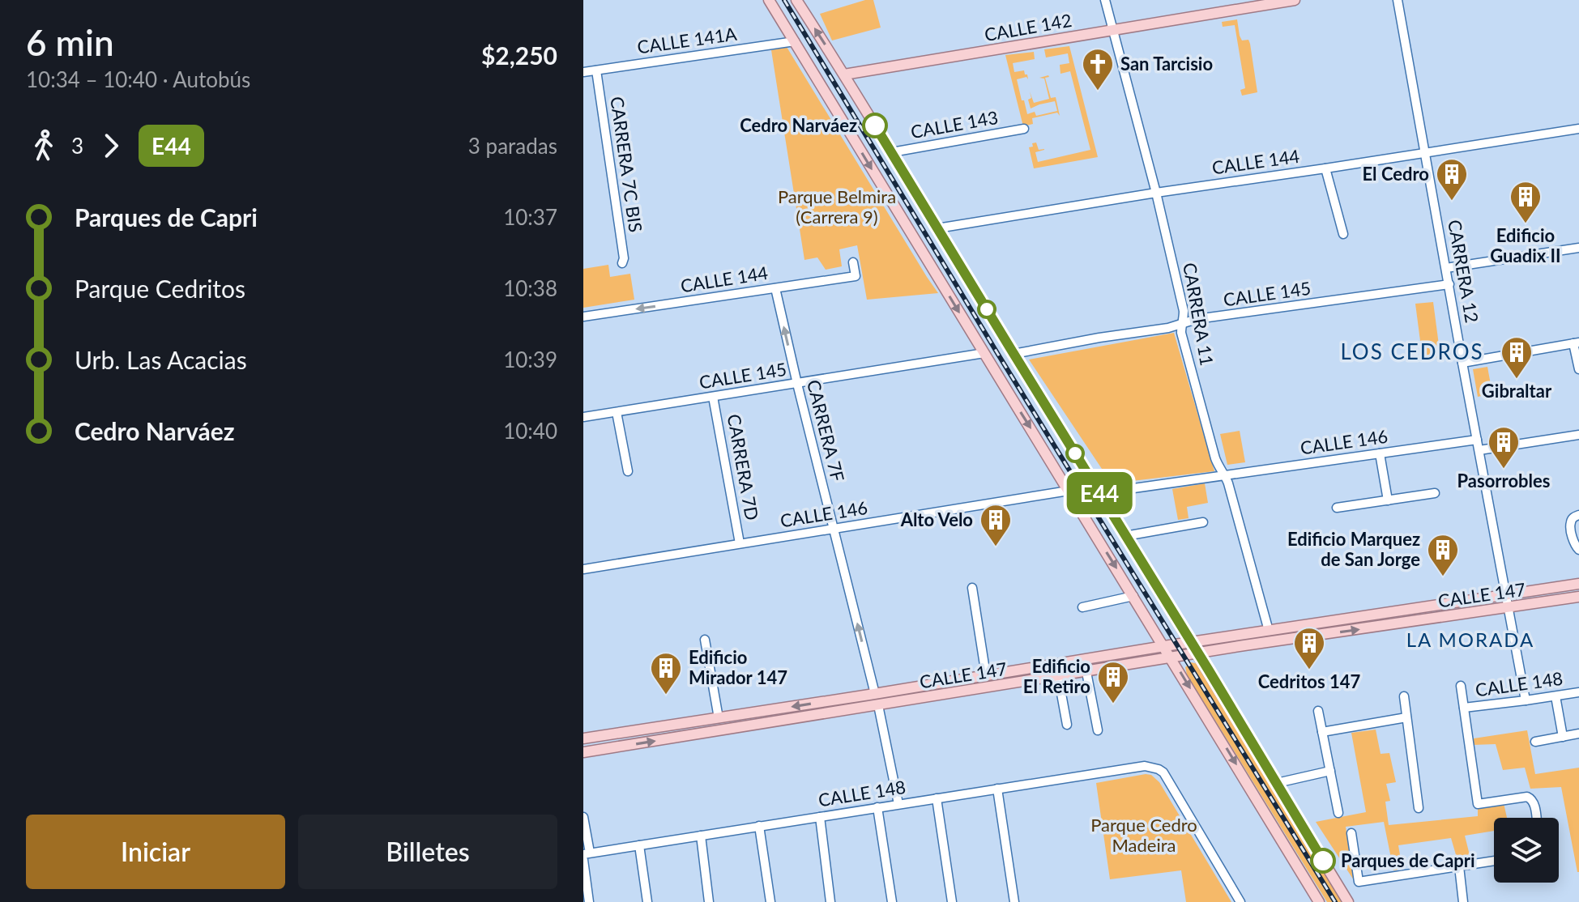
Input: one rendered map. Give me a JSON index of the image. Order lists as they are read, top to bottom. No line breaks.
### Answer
{"streets":{"main road":["CALLE 142","CALLE 147"],"street":["CALLE 141A","CALLE 143","CALLE 144","CARRERA 7C BIS","CARRERA 12","CALLE 145","CARRERA 11","CARRERA 7F","CALLE 146","CARRERA 7D","CALLE 148"]},"crossings":[["CALLE 142","CARRERA 11"],["CALLE 141A","CARRERA 7C BIS"],["CALLE 144","CARRERA 12"],["CALLE 144","CARRERA 11"],["CALLE 144","CARRERA 7F"],["CARRERA 12","CALLE 145"],["CARRERA 12","CALLE 146"],["CARRERA 12","CALLE 147"],["CARRERA 12","CALLE 148"],["CALLE 145","CARRERA 11"],["CALLE 145","CARRERA 7F"],["CALLE 145","CARRERA 7D"],["CARRERA 11","CALLE 146"],["CARRERA 11","CALLE 147"],["CARRERA 7F","CALLE 146"],["CARRERA 7F","CALLE 147"],["CALLE 146","CARRERA 7D"]],"one_way":["CARRERA 7F"],"districts":["LOS CEDROS","LA MORADA"],"parks":["Parque Belmira (Carrera 9)","Parque Cedro Madeira"],"places":{"church":["San Tarcisio"],"other":["Cedro Narváez","Parques de Capri"],"building":["El Cedro","Edificio Guadix II","Gibraltar","Pasorrobles","Alto Velo","Edificio Marquez de San Jorge","Cedritos 147","Edificio Mirador 147","Edificio El Retiro"]},"lines":["bus line E44"],"page":{"heading":["6 min","10:34 – 10:40 · Autobús","$2,250"],"on_map":"E44","legs":["3","E44","3 paradas"],"list":[{"name":"Parques de Capri","value":"10:37"},{"name":"Parque Cedritos","value":"10:38"},{"name":"Urb. Las Acacias","value":"10:39"},{"name":"Cedro Narváez","value":"10:40"}],"buttons":["Iniciar","Billetes"]}}
